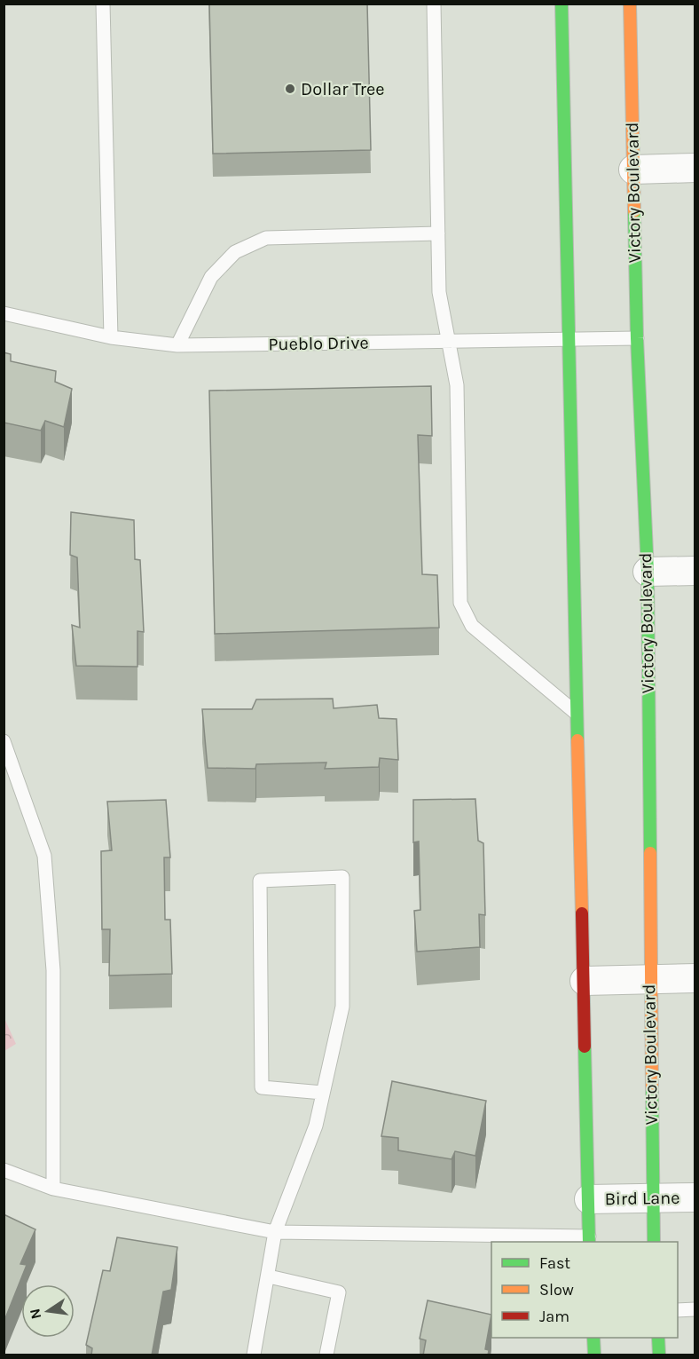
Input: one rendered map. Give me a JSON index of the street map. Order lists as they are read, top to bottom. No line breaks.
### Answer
{"streets":{"main road":["Victory Boulevard"],"street":["Bird Lane"],"lane":["Pueblo Drive"]},"crossings":[["Victory Boulevard","Pueblo Drive"],["Victory Boulevard","Bird Lane"]],"places":["Dollar Tree"],"legend":["Fast","Slow","Jam"],"north":"left"}
